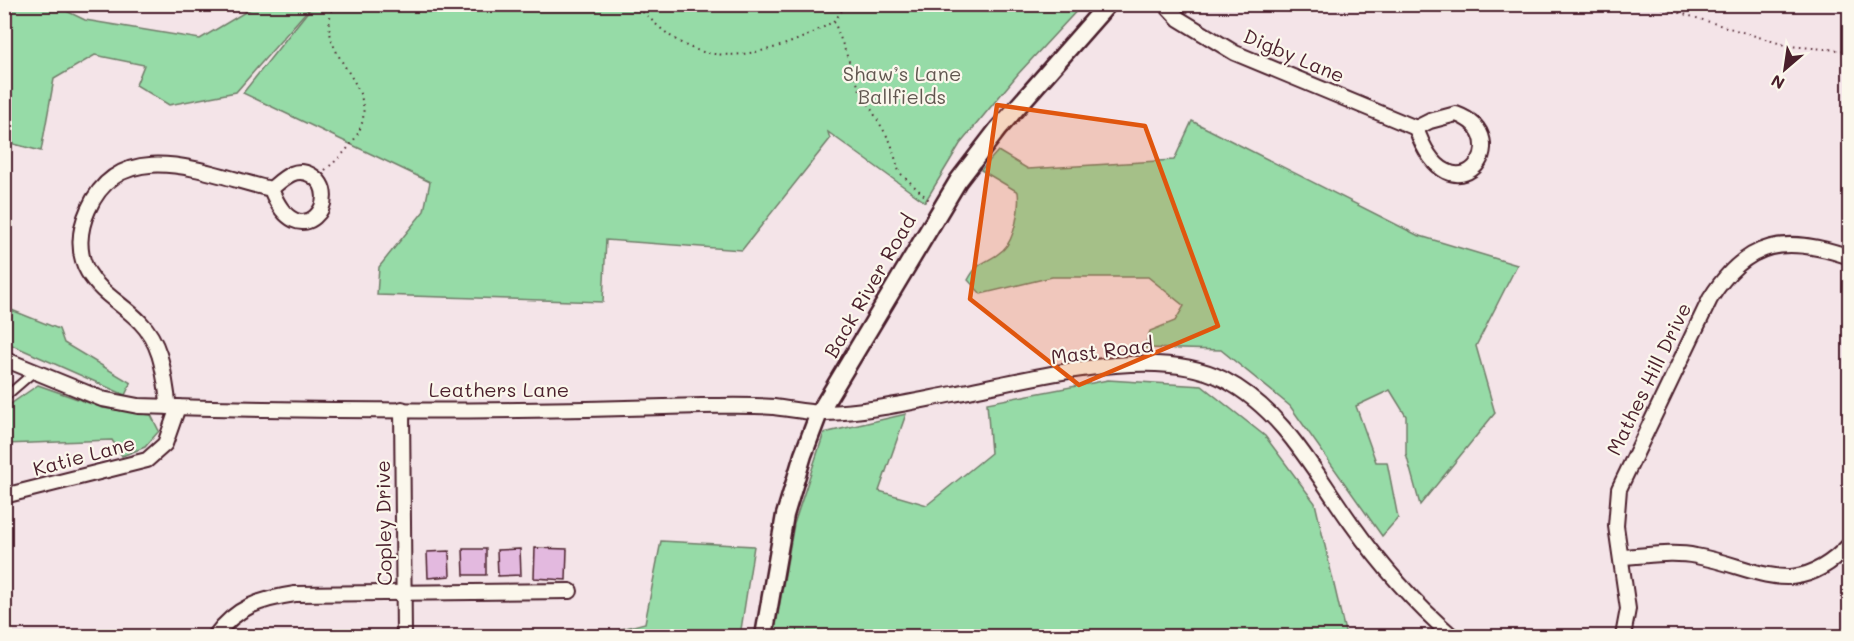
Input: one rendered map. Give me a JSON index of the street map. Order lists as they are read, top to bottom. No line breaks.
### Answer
{"streets":{"street":["Digby Lane","Back River Road","Mast Road","Mathes Hill Drive","Leathers Lane","Katie Lane","Copley Drive"]},"crossings":[["Back River Road","Mast Road"],["Back River Road","Leathers Lane"],["Mast Road","Leathers Lane"],["Leathers Lane","Katie Lane"],["Leathers Lane","Copley Drive"]],"parks":["Shaw’s Lane Ballfields"],"north":"bottom left"}
